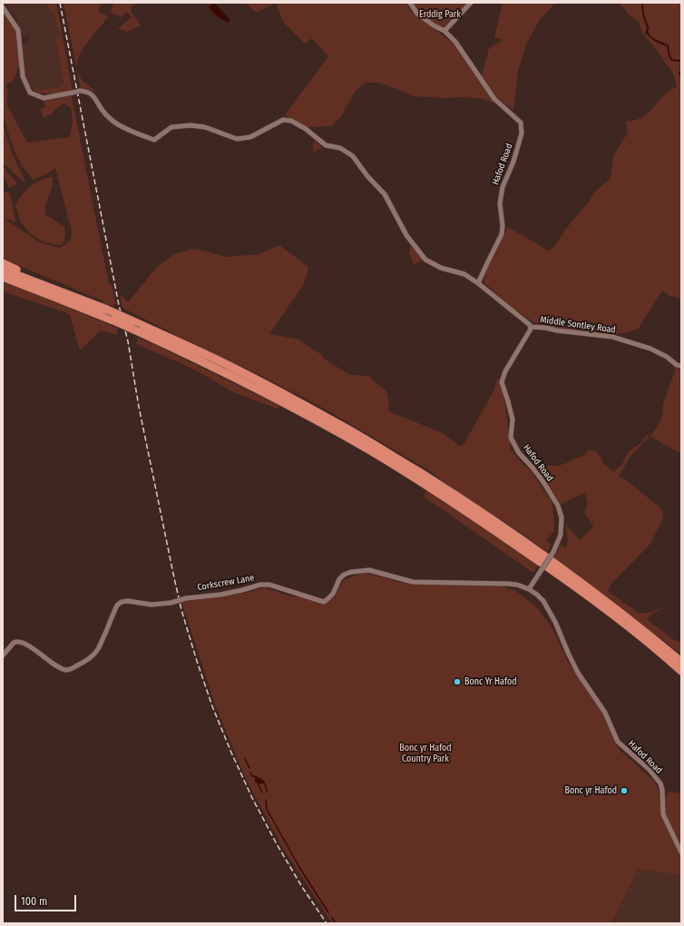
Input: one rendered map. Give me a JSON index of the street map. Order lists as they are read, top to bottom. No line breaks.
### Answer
{"streets":{"street":["Hafod Road","Middle Sontley Road","Corkscrew Lane"]},"crossings":[["Hafod Road","Middle Sontley Road"],["Hafod Road","Corkscrew Lane"]],"parks":["Erddig Park","Bonc yr Hafod Country Park"],"places":["Bonc Yr Hafod","Bonc yr Hafod"],"scale_bar":"100 m"}
